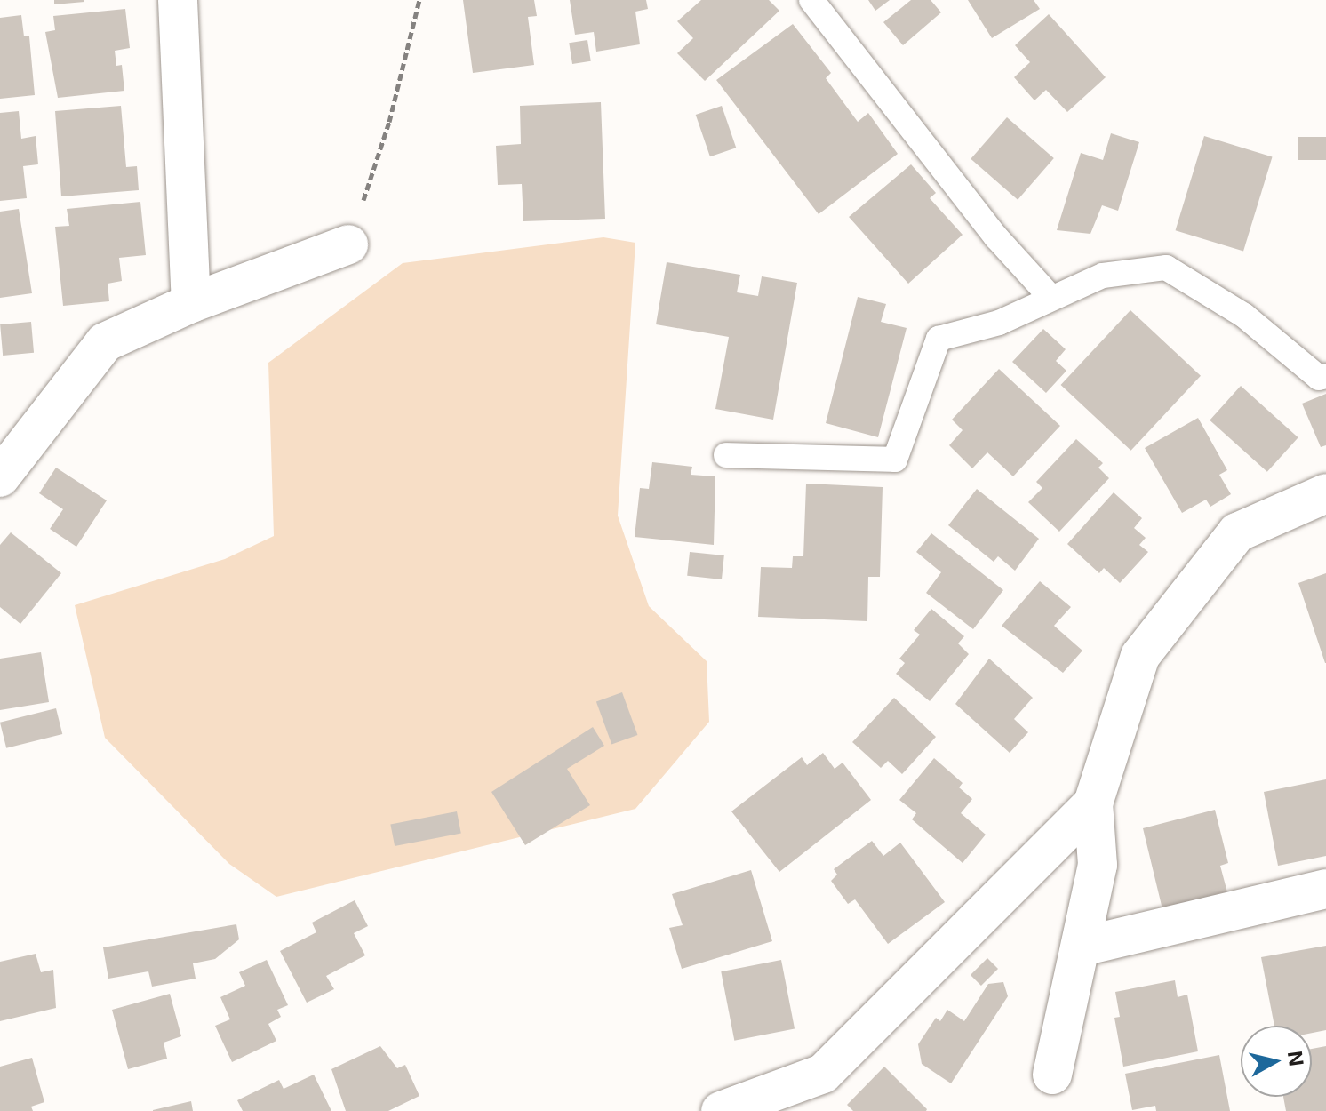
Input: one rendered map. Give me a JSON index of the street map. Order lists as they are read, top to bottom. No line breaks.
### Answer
{"north":"right"}
